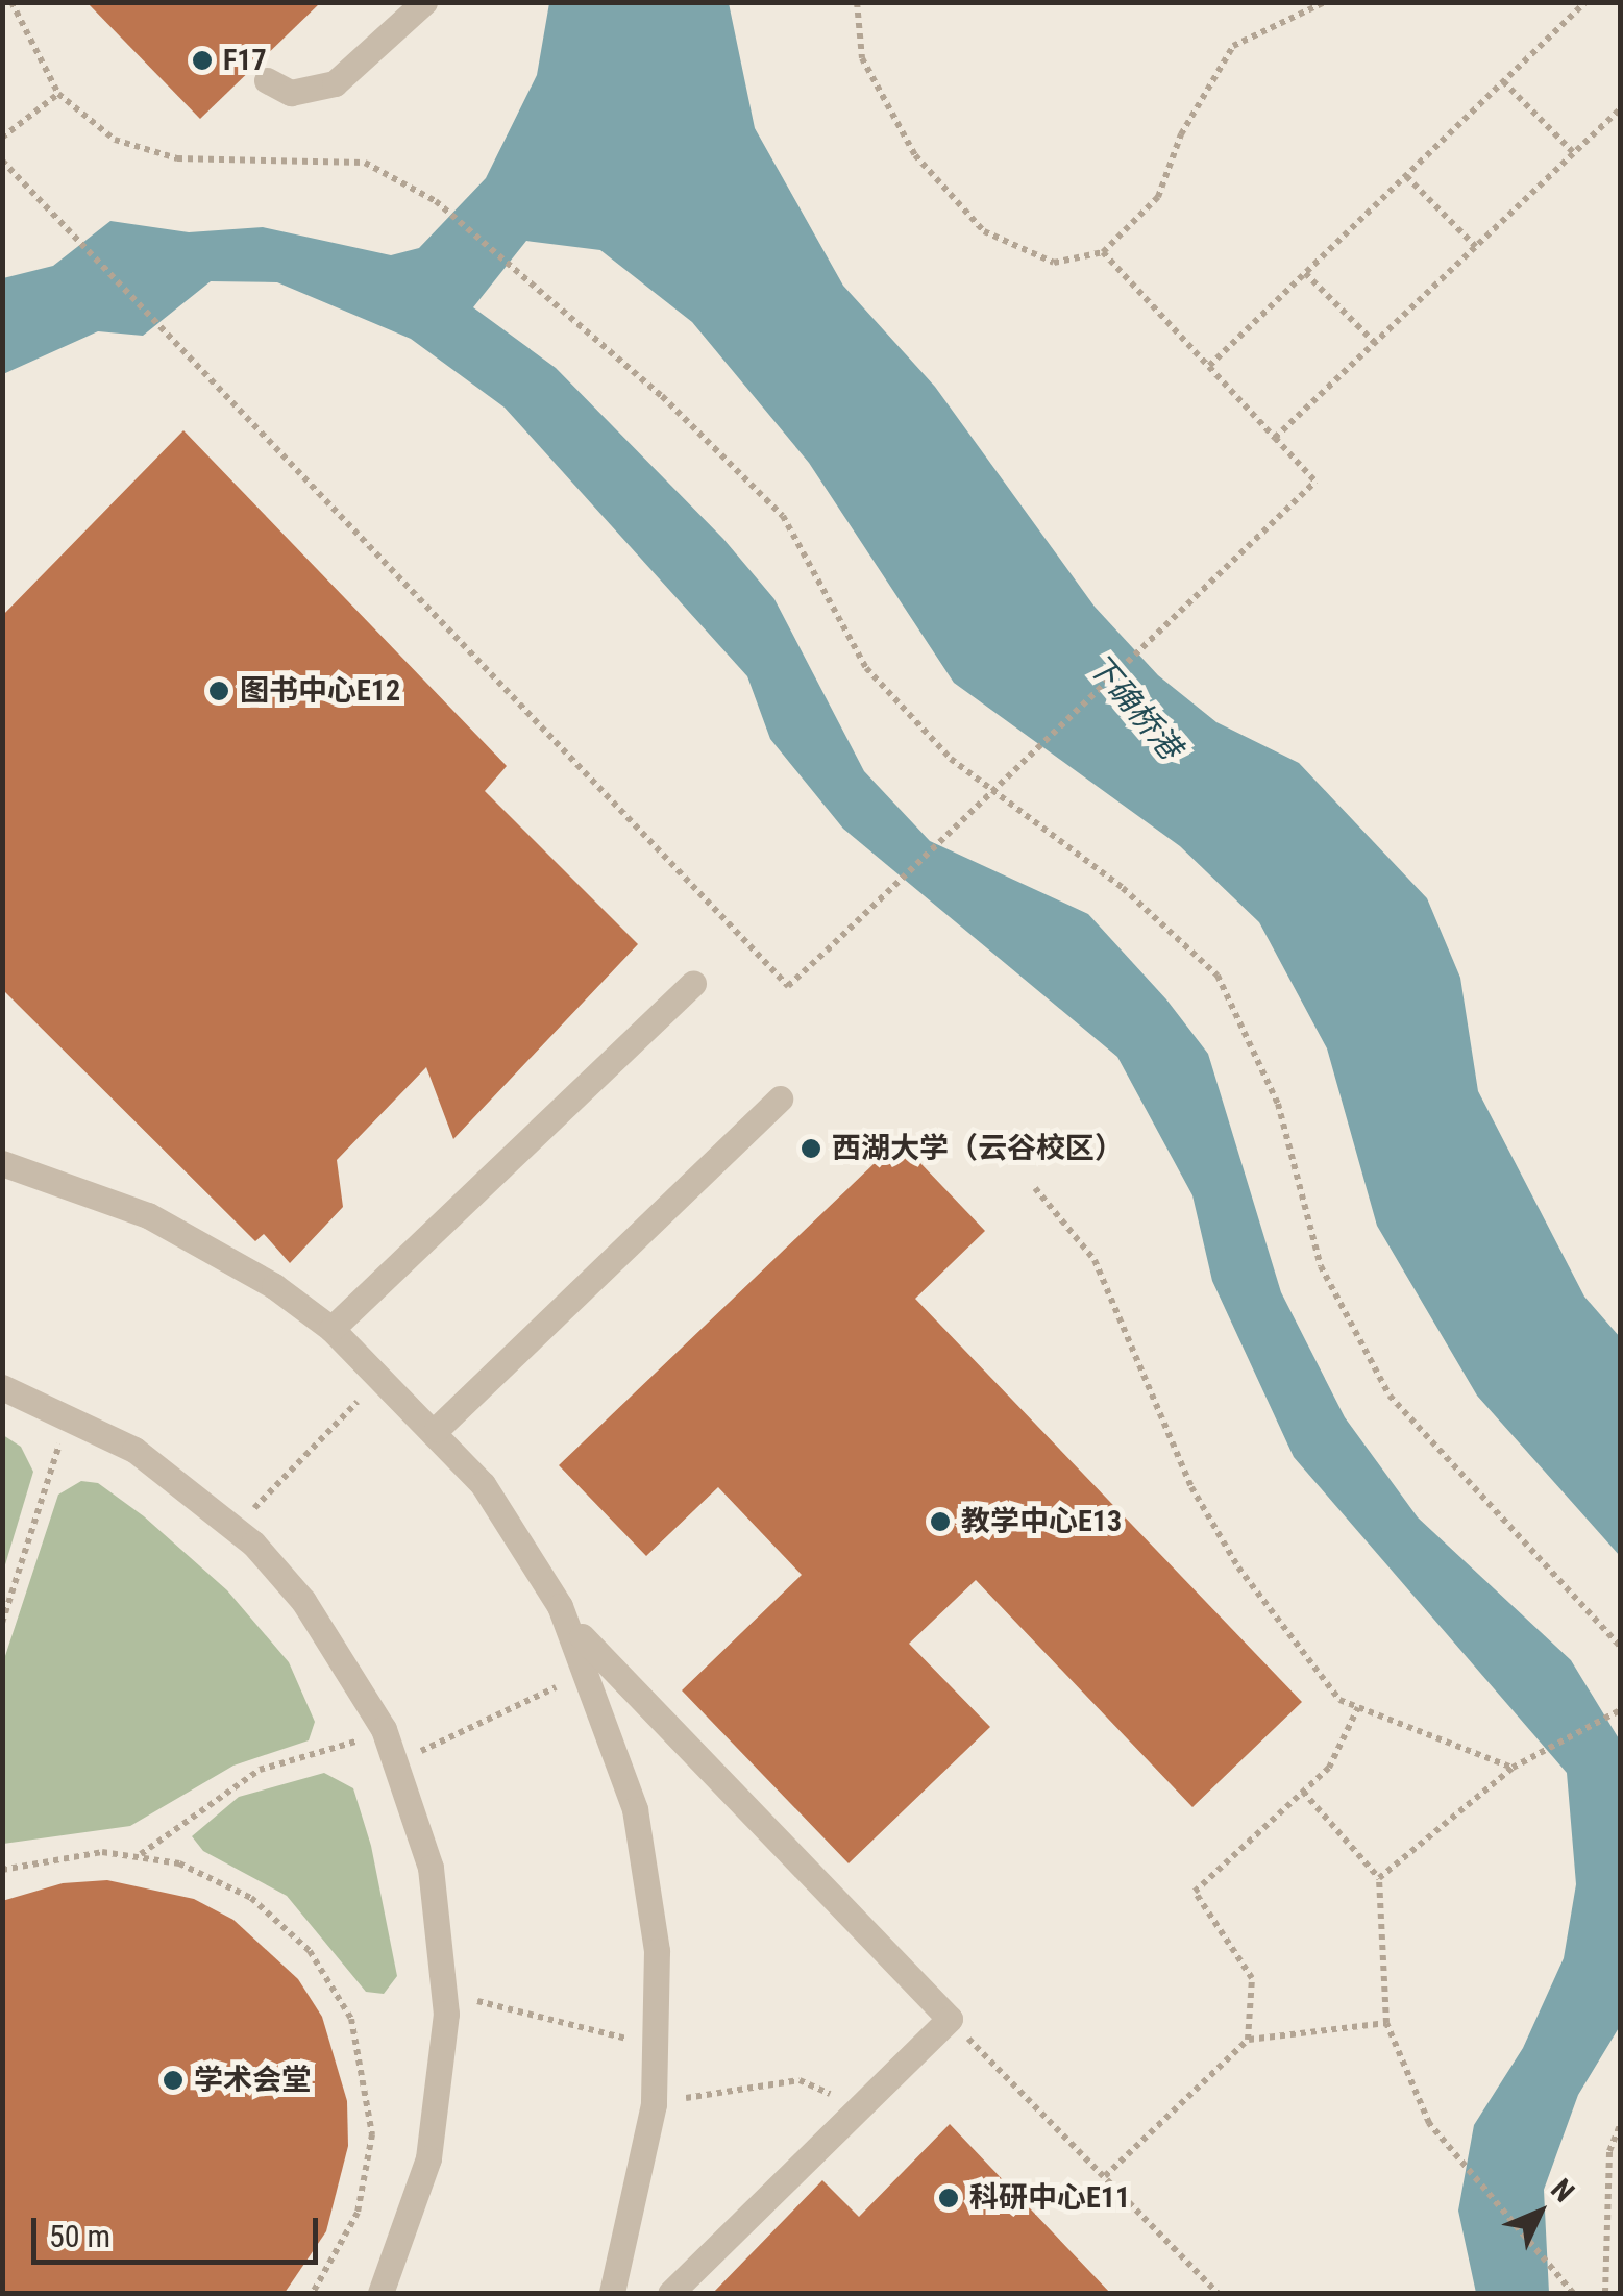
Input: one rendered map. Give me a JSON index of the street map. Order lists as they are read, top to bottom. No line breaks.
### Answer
{"water":["下确桥港"],"places":["F17","图书中心E12","西湖大学（云谷校区）","教学中心E13","学术会堂","科研中心E11"],"scale_bar":"50 m","north":"top right"}
